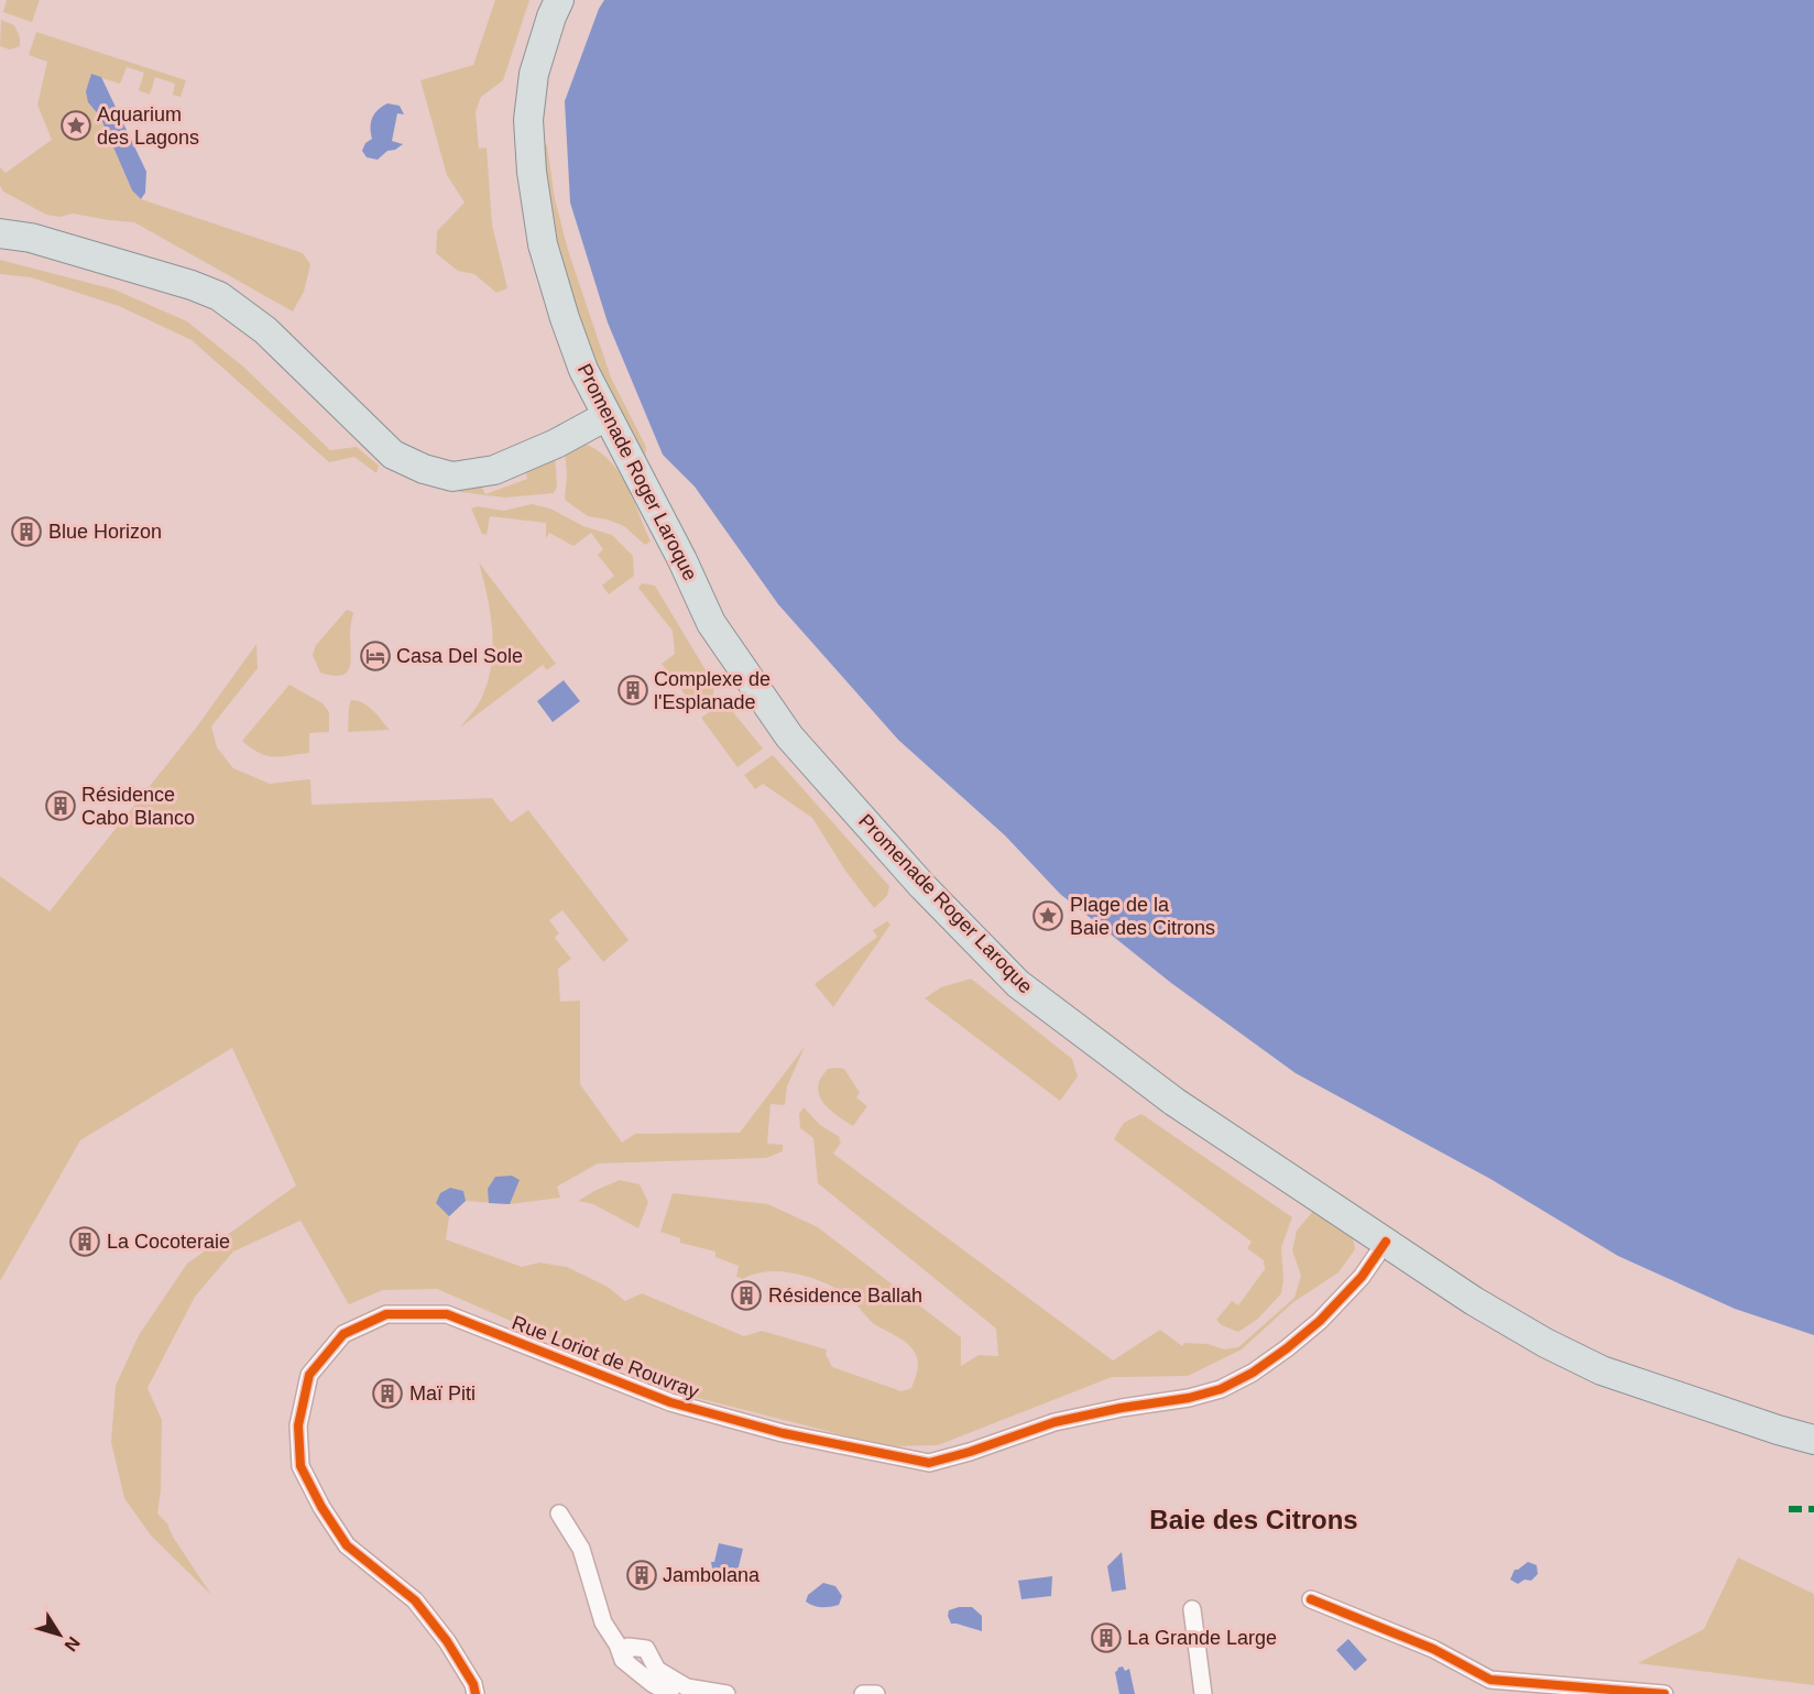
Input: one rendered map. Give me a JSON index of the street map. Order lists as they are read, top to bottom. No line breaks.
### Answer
{"streets":{"main road":["Promenade Roger Laroque"],"street":["Rue Loriot de Rouvray"]},"crossings":[["Promenade Roger Laroque","Rue Loriot de Rouvray"]],"districts":["Baie des Citrons"],"places":{"place":["Aquarium des Lagons","Plage de la Baie des Citrons"],"building":["Blue Horizon","Complexe de l'Esplanade","Résidence Cabo Blanco","La Cocoteraie","Résidence Ballah","Maï Piti","Jambolana","La Grande Large"],"hotel":["Casa Del Sole"]},"north":"bottom right"}
